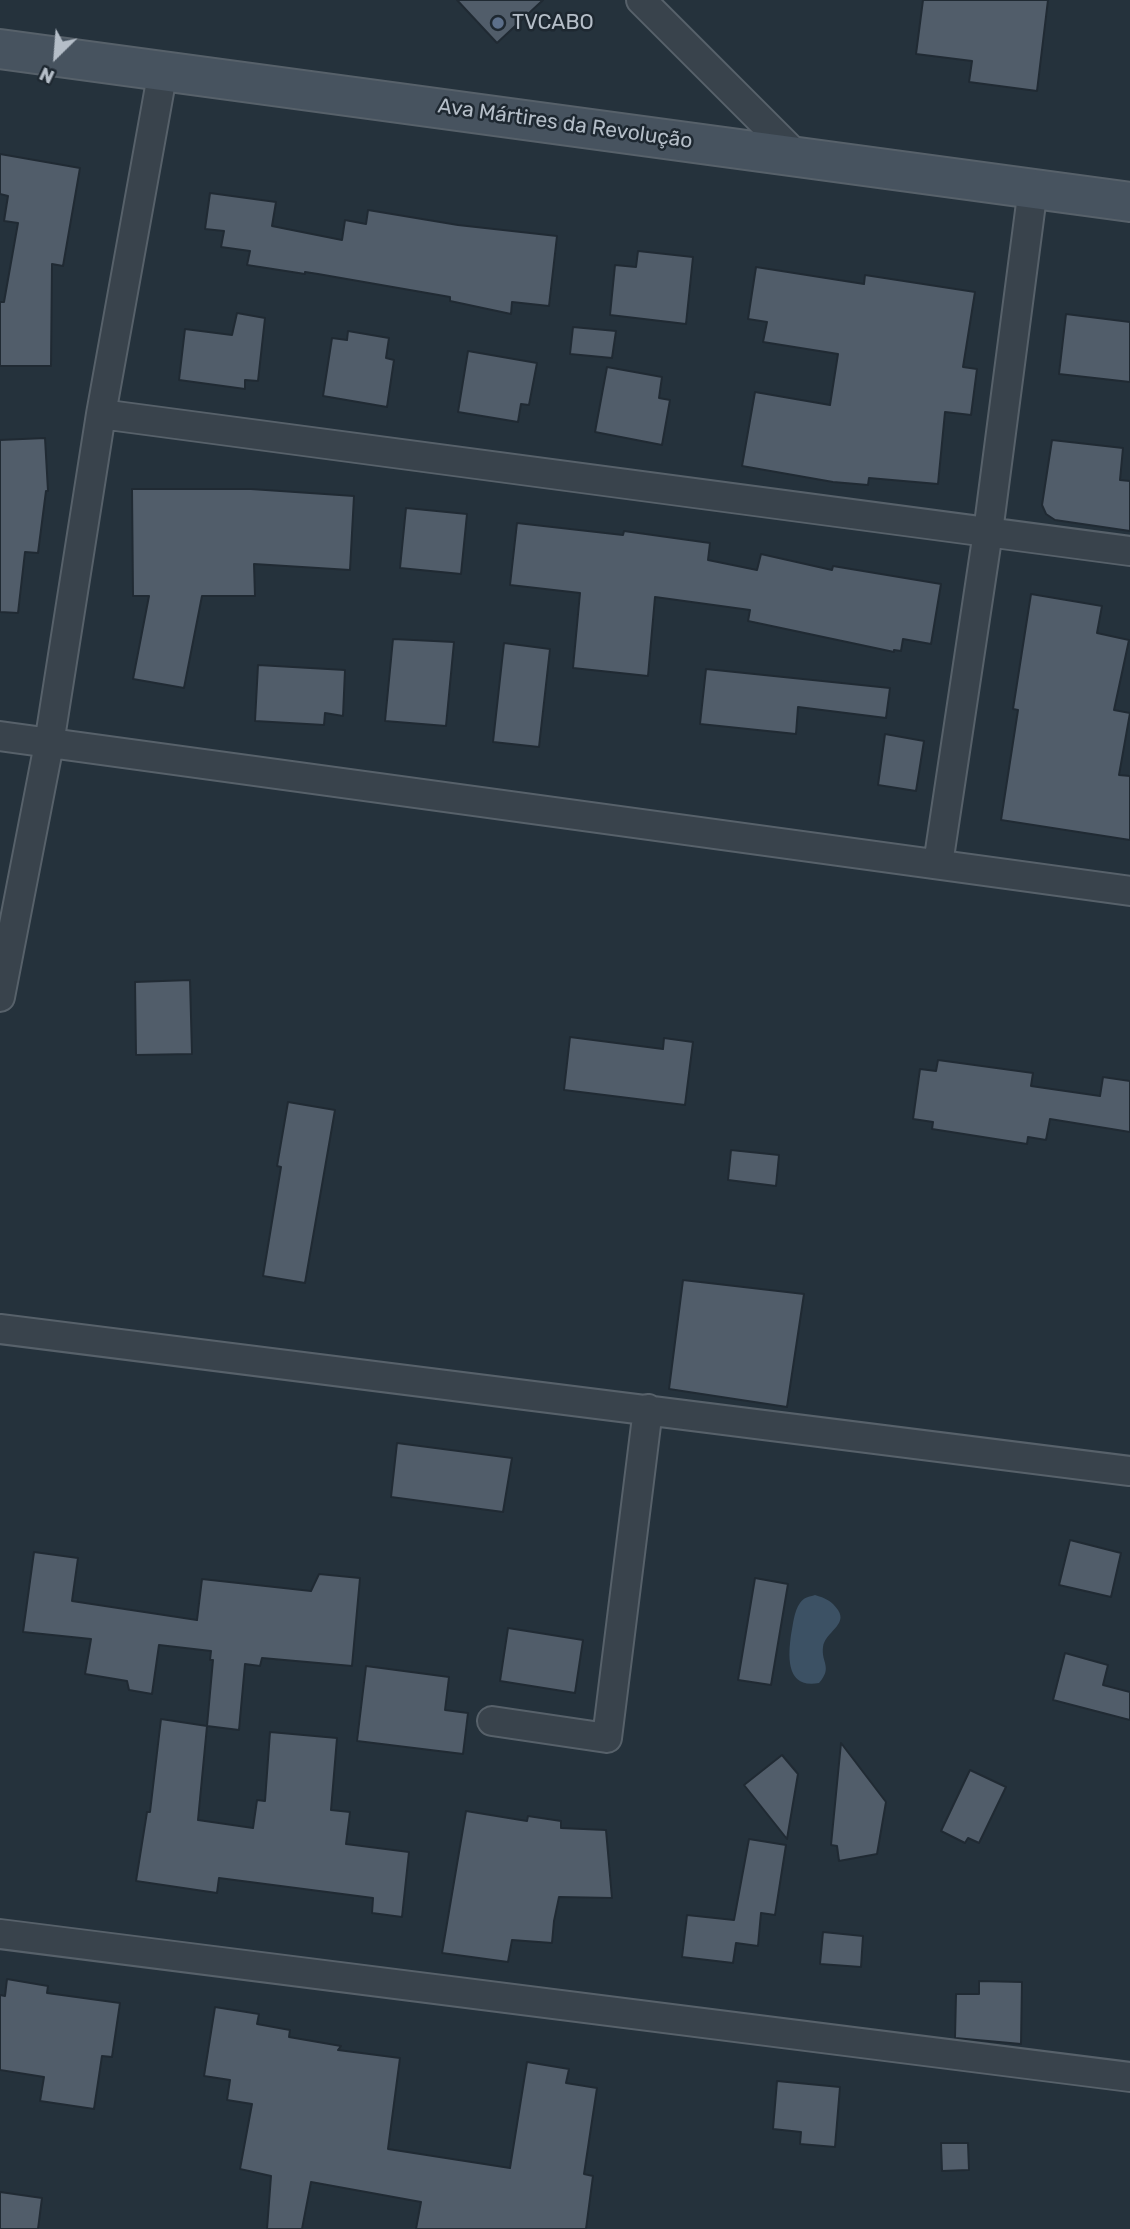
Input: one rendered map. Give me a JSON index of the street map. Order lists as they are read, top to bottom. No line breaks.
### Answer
{"streets":{"street":["Ava Mártires da Revolução"]},"places":["TVCABO"],"north":"bottom left"}
